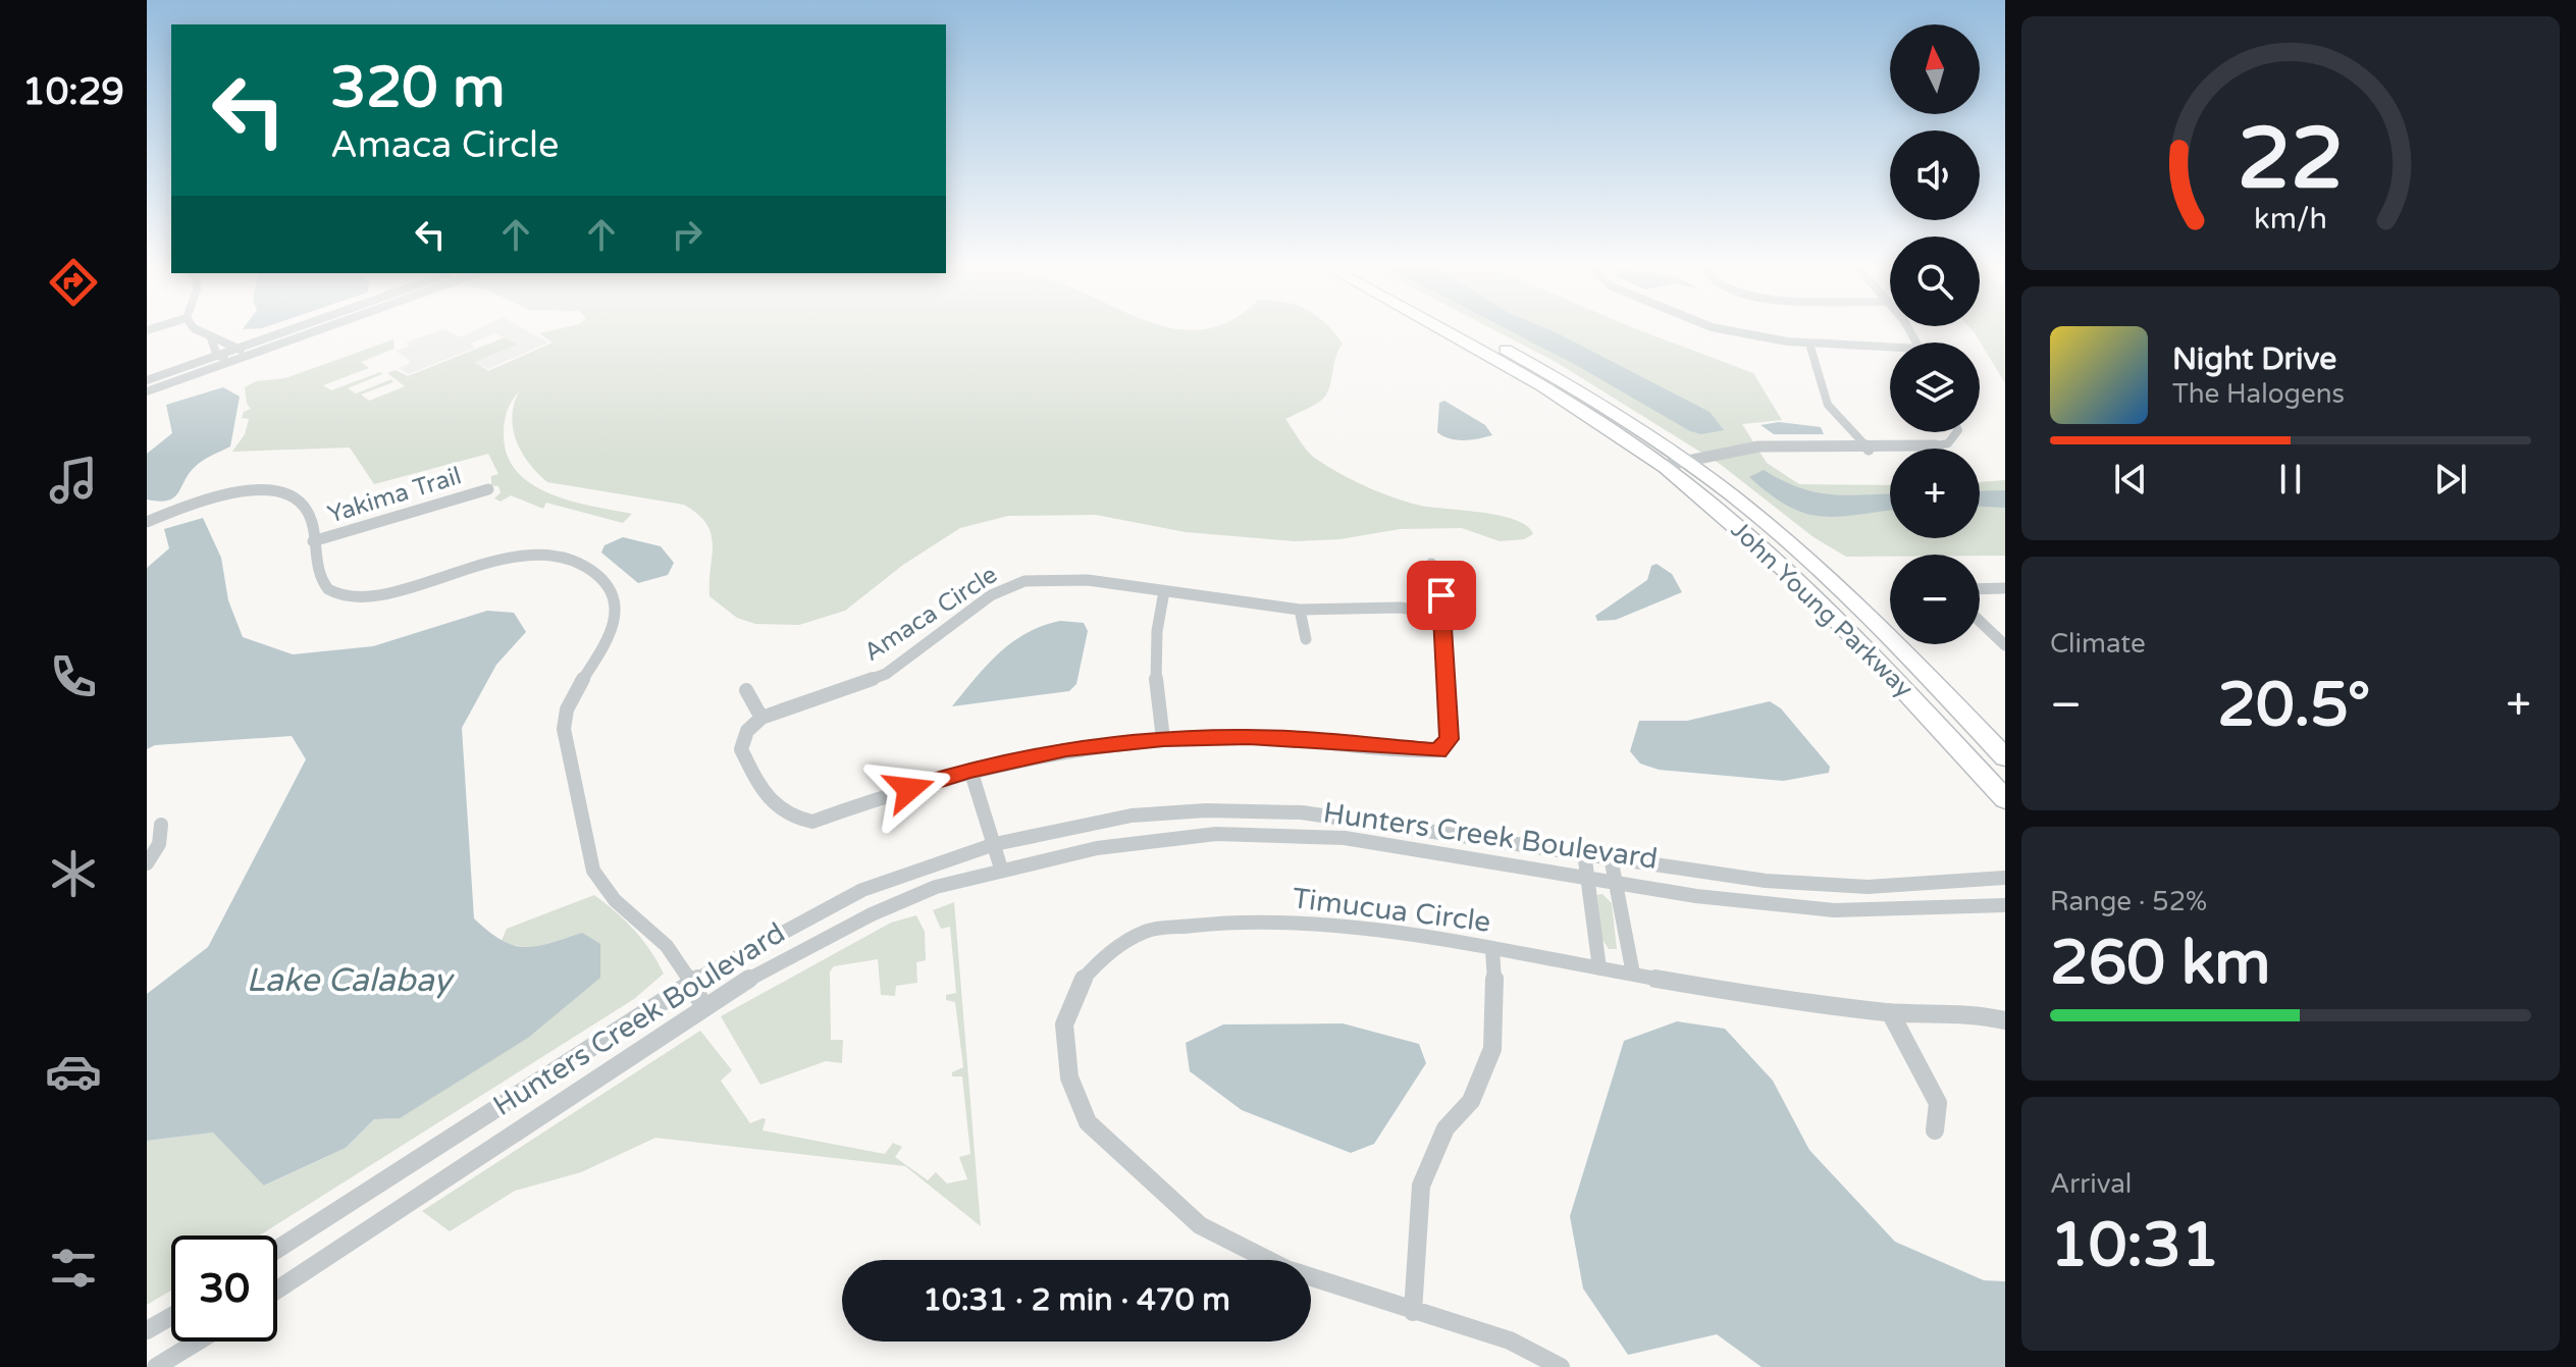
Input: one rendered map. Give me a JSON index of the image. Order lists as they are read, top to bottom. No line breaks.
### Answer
{"streets":{"highway":["John Young Parkway"],"street":["Yakima Trail","Amaca Circle","Hunters Creek Boulevard","Timucua Circle"]},"water":["Lake Calabay"],"north":"top","page":{"tabs":"10:29","map_buttons":["+","−"],"turn":["320 m","Amaca Circle"],"song":["Night Drive","The Halogens"],"tile":["Climate",["Range · 52%","260 km"],["Arrival","10:31"]],"heat":["−","20.5°","+"],"limit":"30","trip":"10:31 · 2 min · 470 m","gauge":["22","km/h"]}}
